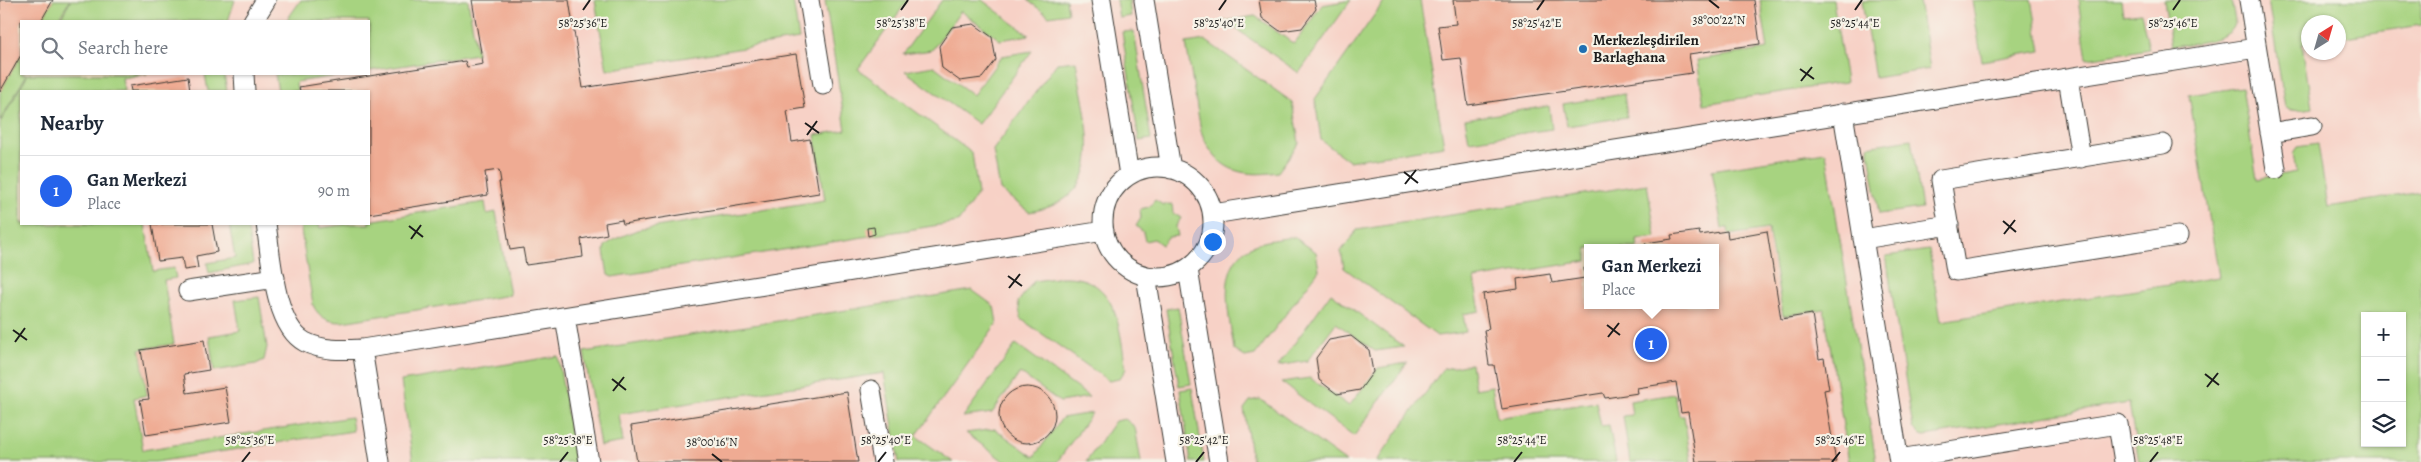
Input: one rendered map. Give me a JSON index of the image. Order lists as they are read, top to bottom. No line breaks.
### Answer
{"places":["Merkezleşdirilen Barlaghana"],"north":"top right","page":{"search":"Search here","heading":"Nearby","list":[{"mark":"1","name":"Gan Merkezi","note":"Place","value":"90 m"}],"popup":["Gan Merkezi","Place"],"map_buttons":["+","−"],"pins":"1"},"coordinates":["38°00'22\"N","58°25'36\"E","58°25'38\"E","58°25'40\"E","58°25'42\"E","58°25'44\"E","58°25'46\"E","58°25'48\"E","38°00'16\"N"]}
